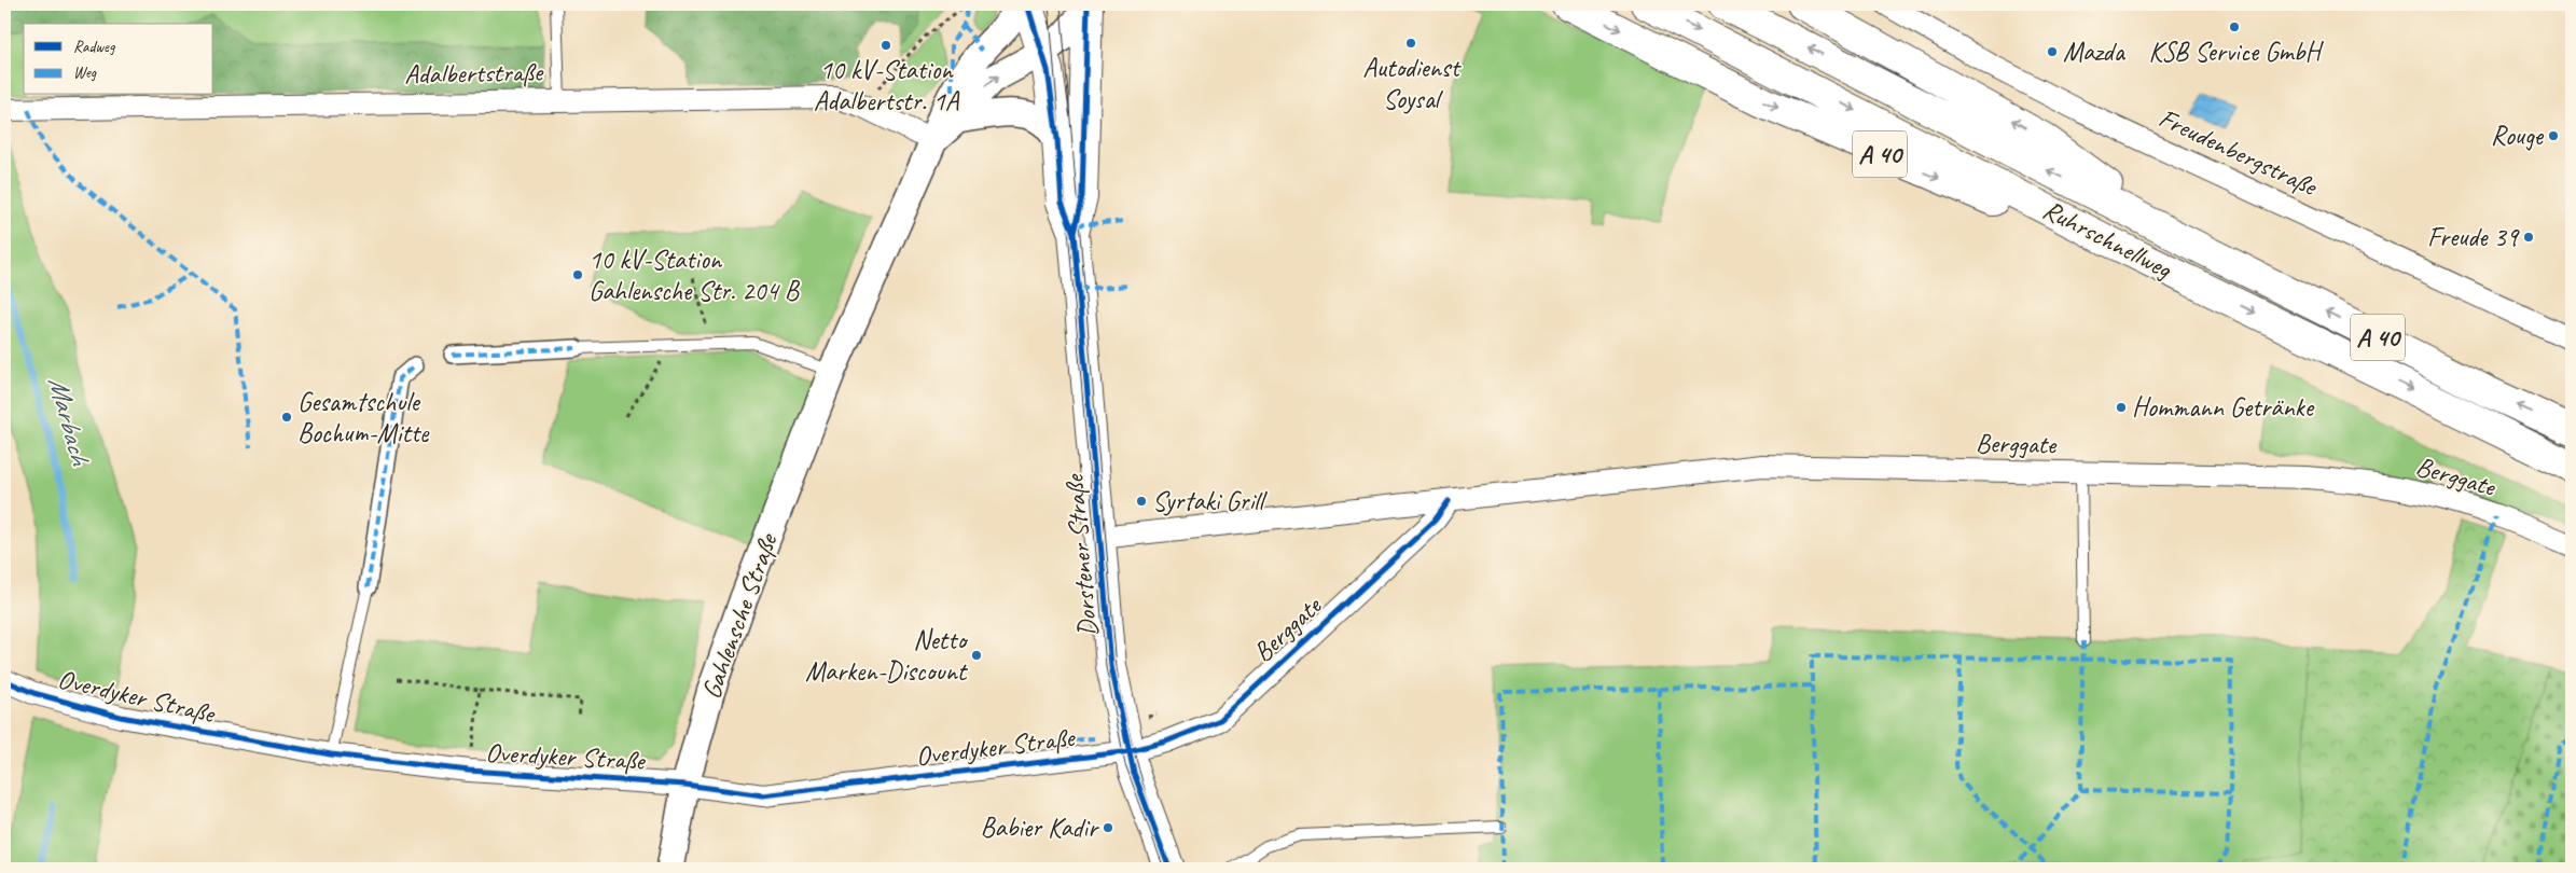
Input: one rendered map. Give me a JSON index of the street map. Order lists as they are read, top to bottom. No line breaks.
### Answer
{"streets":{"main road":["A 40","Ruhrschnellweg","Dorstener Straße"],"street":["Adalbertstraße","Freudenbergstraße","Berggate","Gahlensche Straße","Overdyker Straße"]},"crossings":[["Adalbertstraße","Gahlensche Straße"],["A 40","Ruhrschnellweg"],["Berggate","Dorstener Straße"],["Berggate","Overdyker Straße"],["Dorstener Straße","Gahlensche Straße"],["Dorstener Straße","Overdyker Straße"],["Gahlensche Straße","Overdyker Straße"]],"water":["Marbach"],"places":["KSB Service GmbH","Autodienst Soysal","10 kV-Station Adalbertstr. 1A","Mazda","Rouge","Freude 39","10 kV-Station Gahlensche Str. 204 B","Hommann Getränke","Gesamtschule Bochum-Mitte","Syrtaki Grill","Netto Marken-Discount","Babier Kadir"],"legend":["Radweg","Weg"]}
